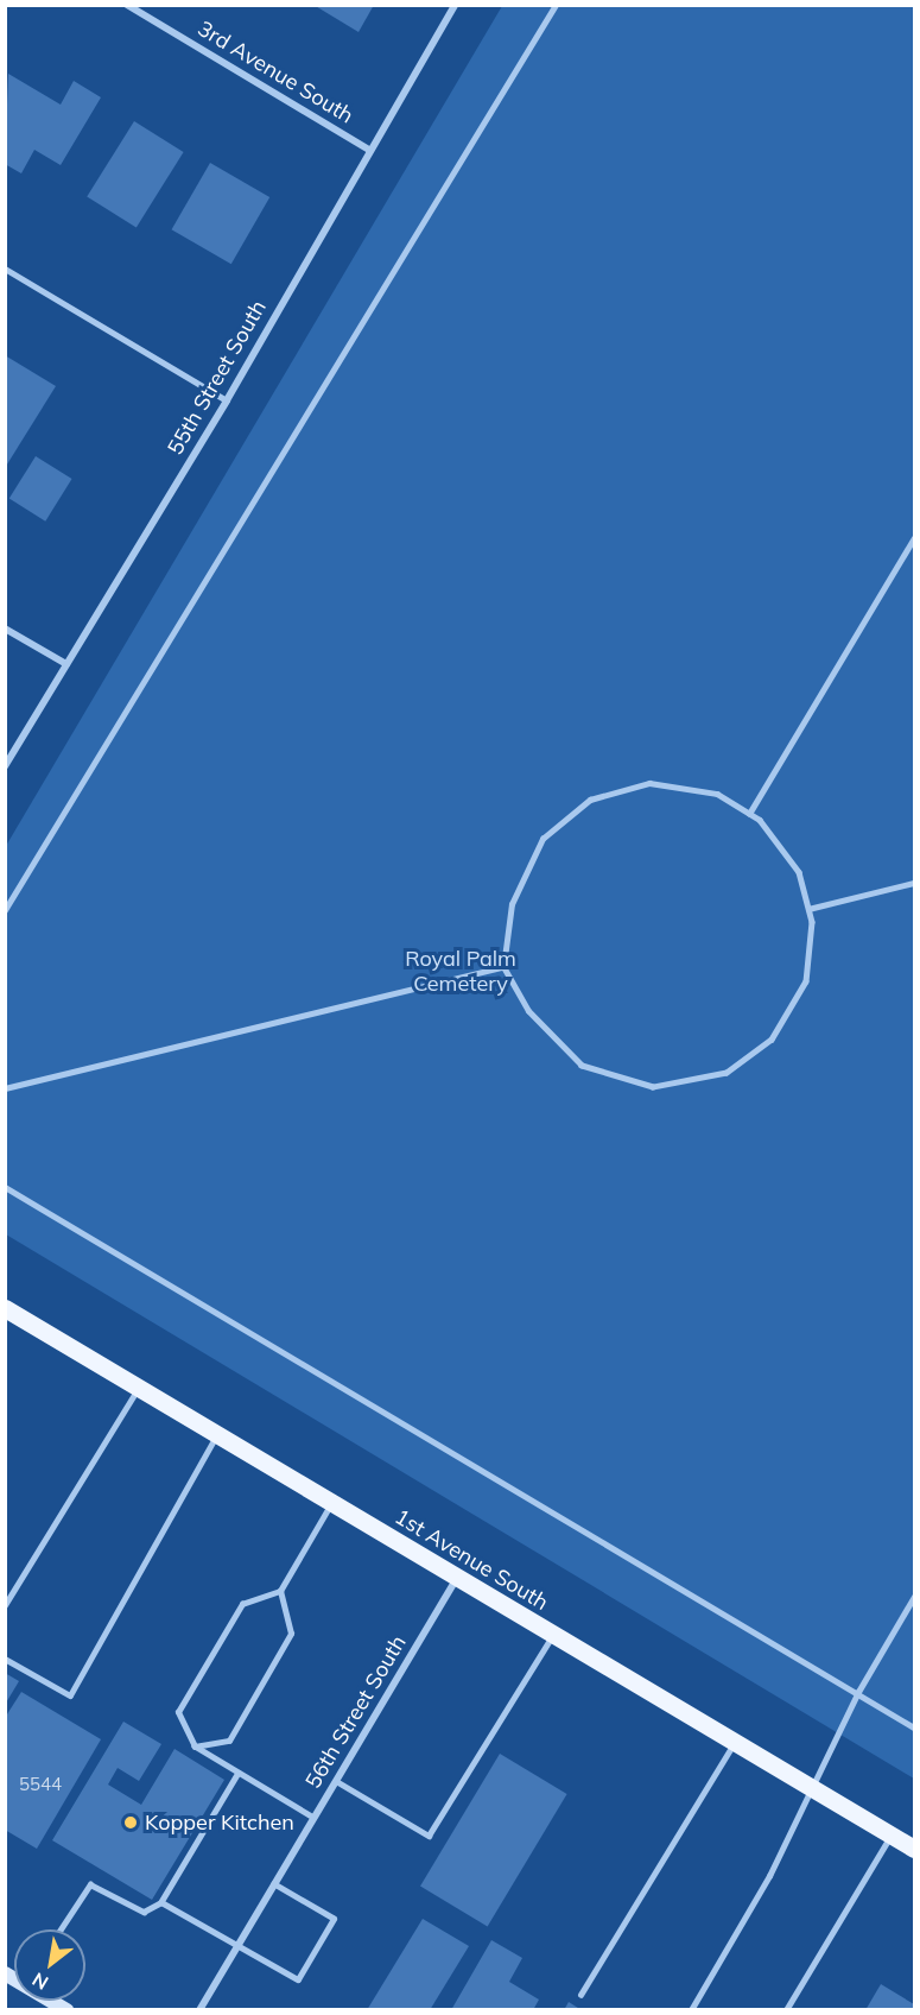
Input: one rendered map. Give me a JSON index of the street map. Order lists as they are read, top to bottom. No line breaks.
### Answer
{"streets":{"main road":["1st Avenue South"],"street":["3rd Avenue South","55th Street South","56th Street South"]},"crossings":[["3rd Avenue South","55th Street South"],["1st Avenue South","56th Street South"]],"parks":["Royal Palm Cemetery"],"places":["Kopper Kitchen"],"house_numbers":["5544"],"north":"bottom left"}
